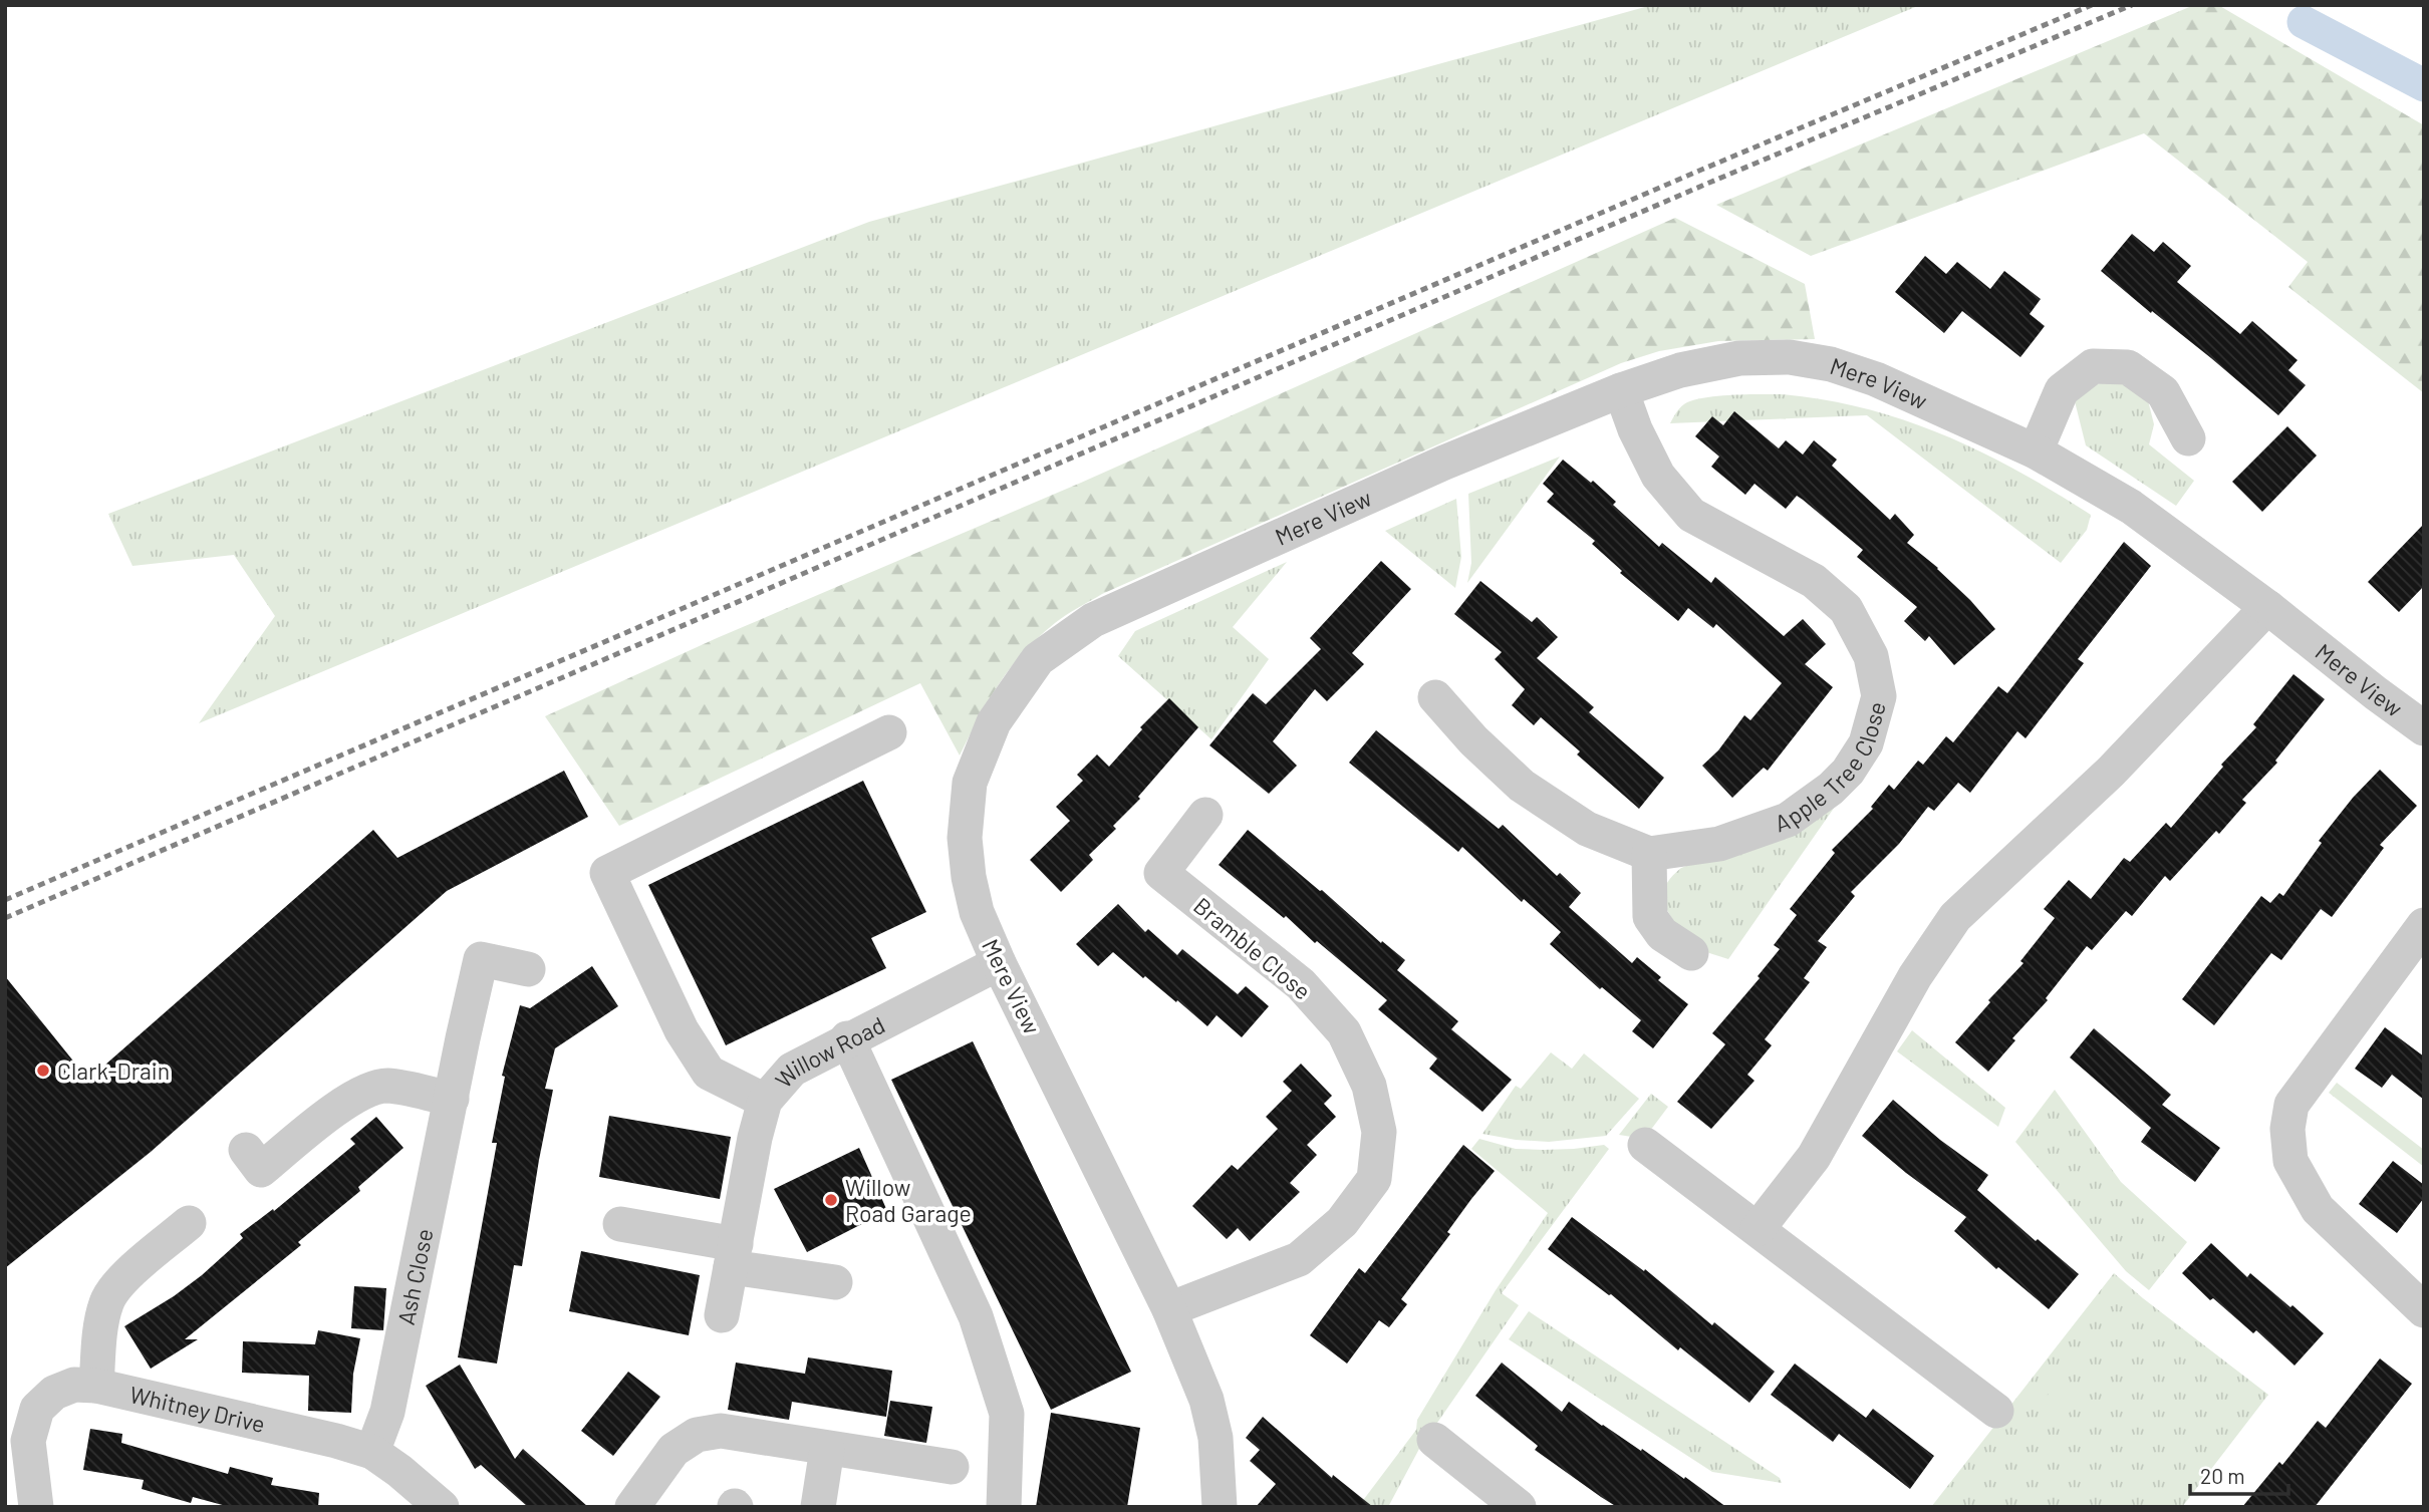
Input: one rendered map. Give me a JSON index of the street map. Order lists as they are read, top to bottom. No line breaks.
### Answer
{"streets":{"street":["Mere View","Apple Tree Close","Bramble Close","Willow Road","Ash Close","Whitney Drive"]},"crossings":[["Mere View","Apple Tree Close"],["Mere View","Bramble Close"],["Mere View","Willow Road"],["Ash Close","Whitney Drive"]],"places":["Clark-Drain","Willow Road Garage"],"scale_bar":"20 m"}
